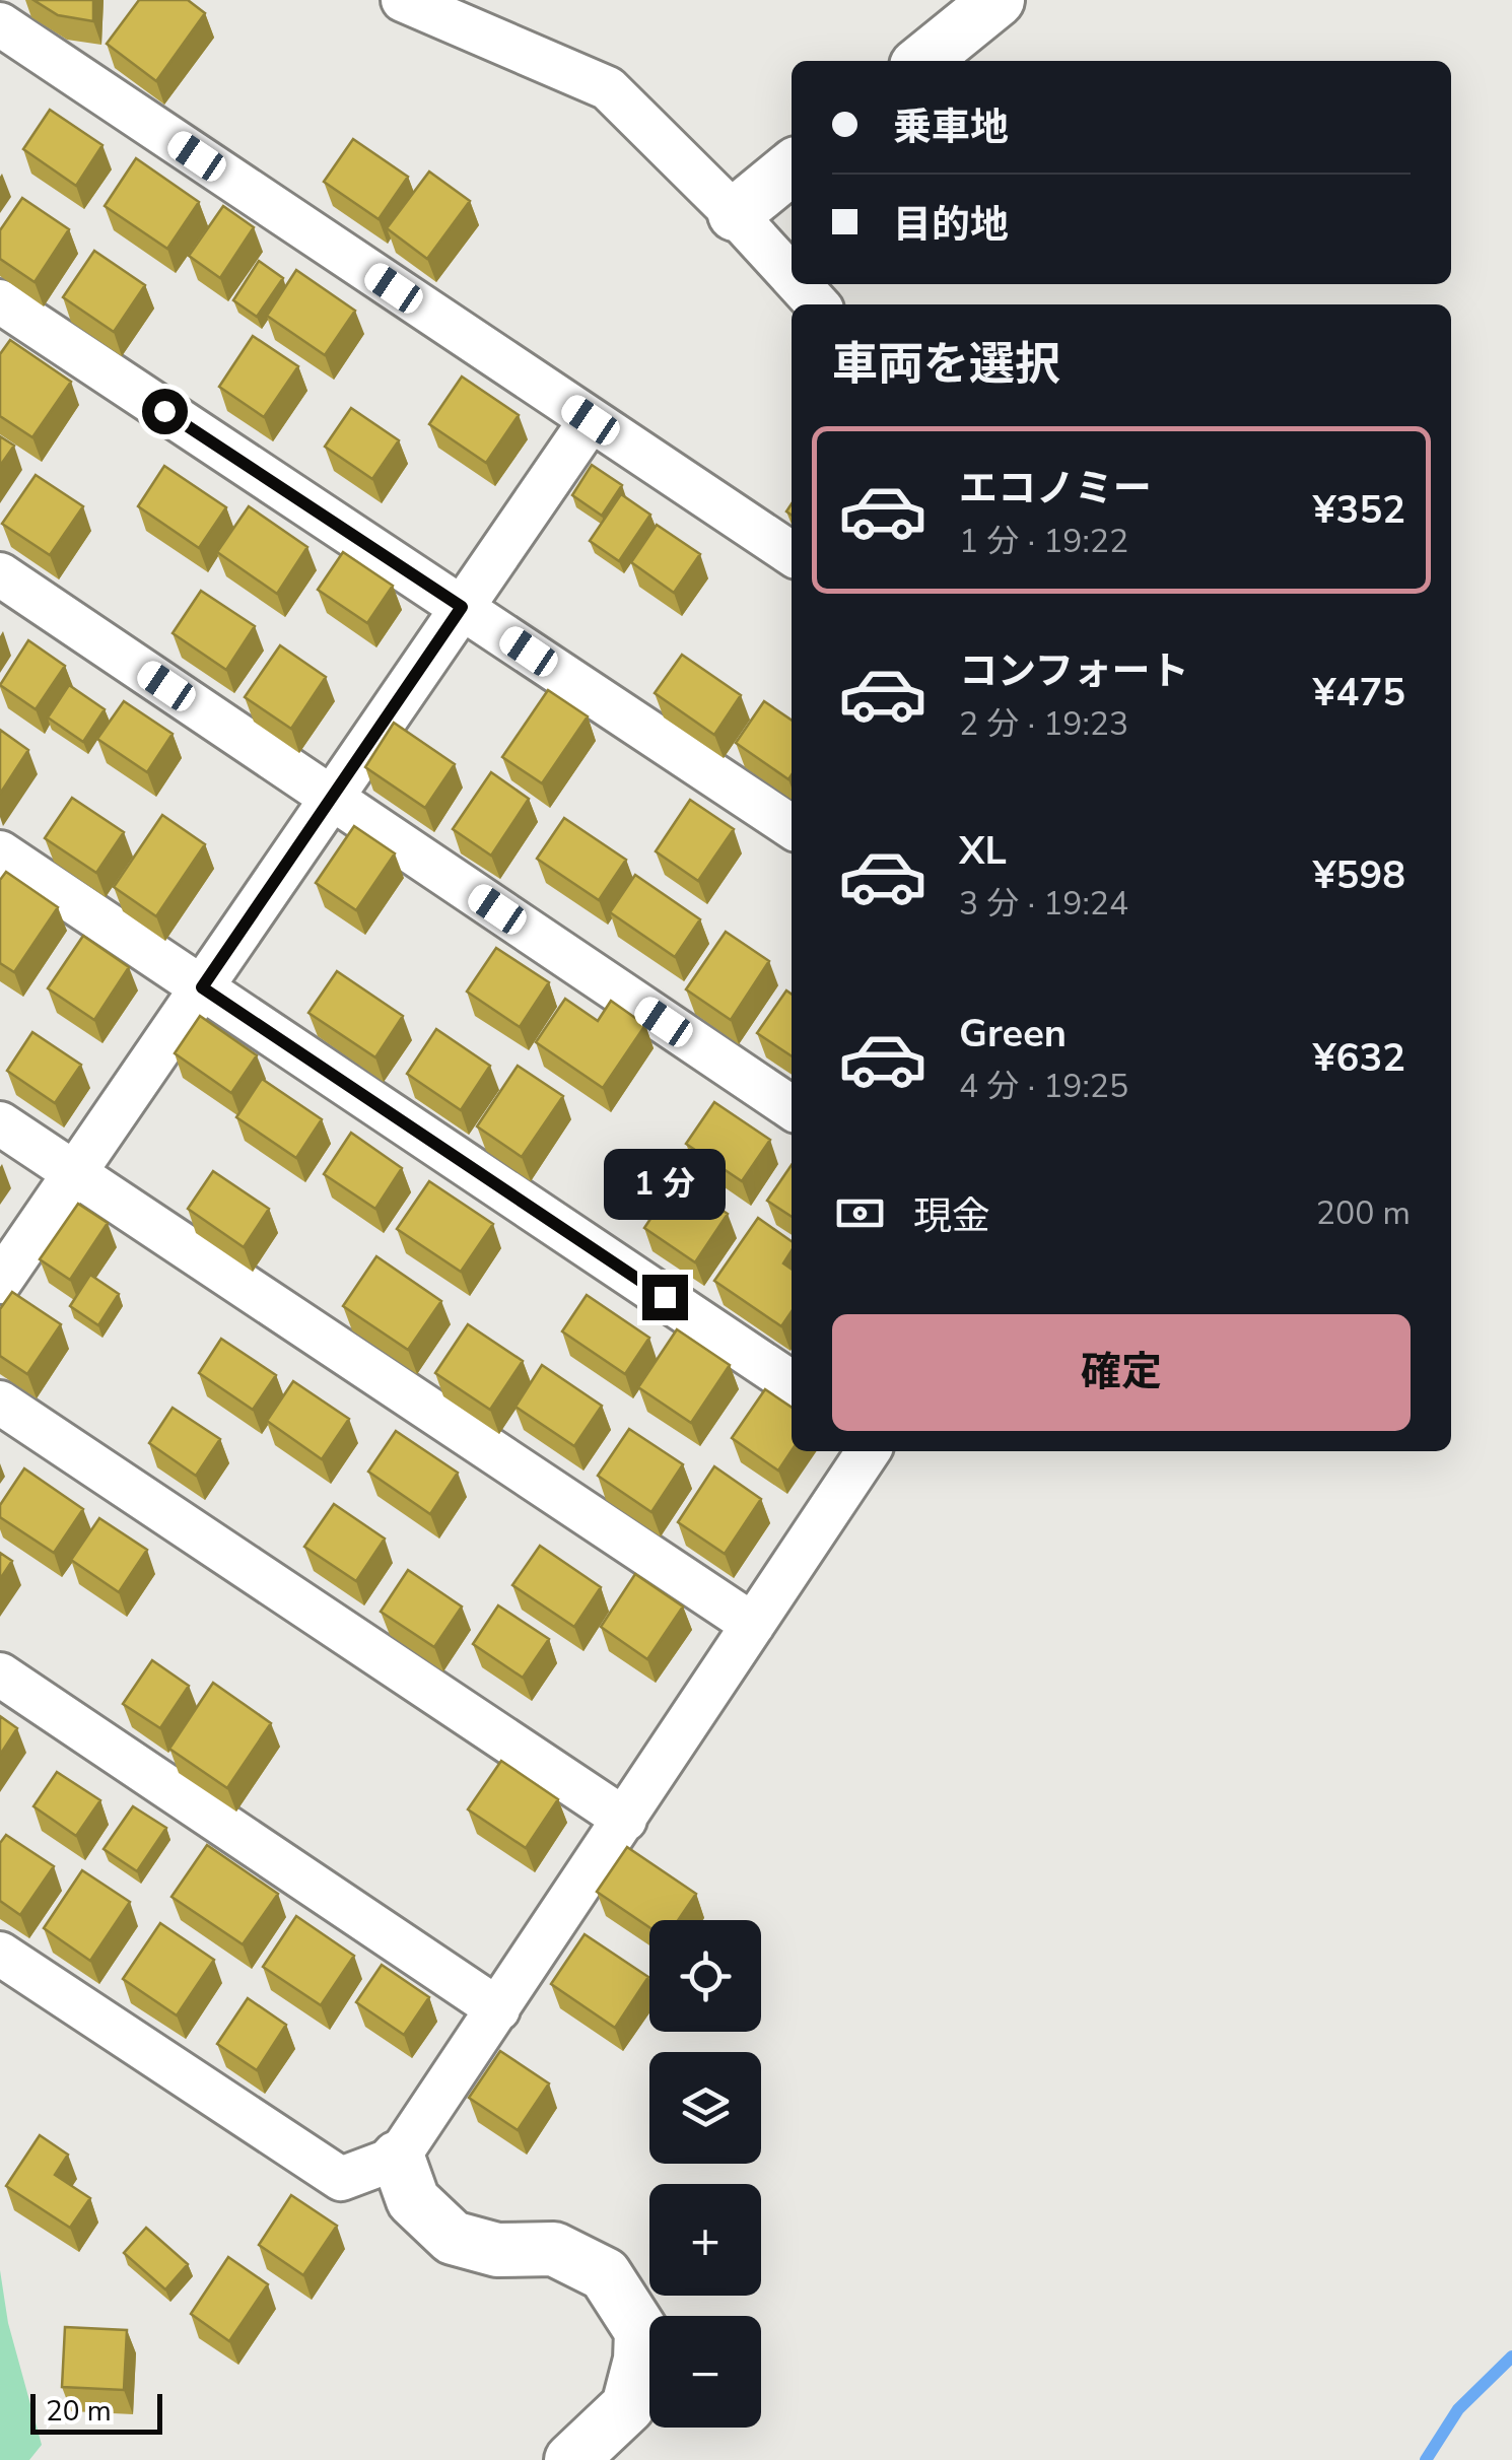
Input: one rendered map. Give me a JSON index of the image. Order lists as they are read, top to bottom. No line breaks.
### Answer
{"scale_bar":"20 m","page":{"banner":["乗車地","目的地"],"heading":"車両を選択","list":[{"name":"エコノミー","note":"1 分 · 19:22","value":"¥352"},{"name":"コンフォート","note":"2 分 · 19:23","value":"¥475"},{"name":"XL","note":"3 分 · 19:24","value":"¥598"},{"name":"Green","note":"4 分 · 19:25","value":"¥632"}],"bubble":"1 分","pay":["現金","200 m"],"buttons":"確定","map_buttons":["+","−"],"scale":"20 m"}}
